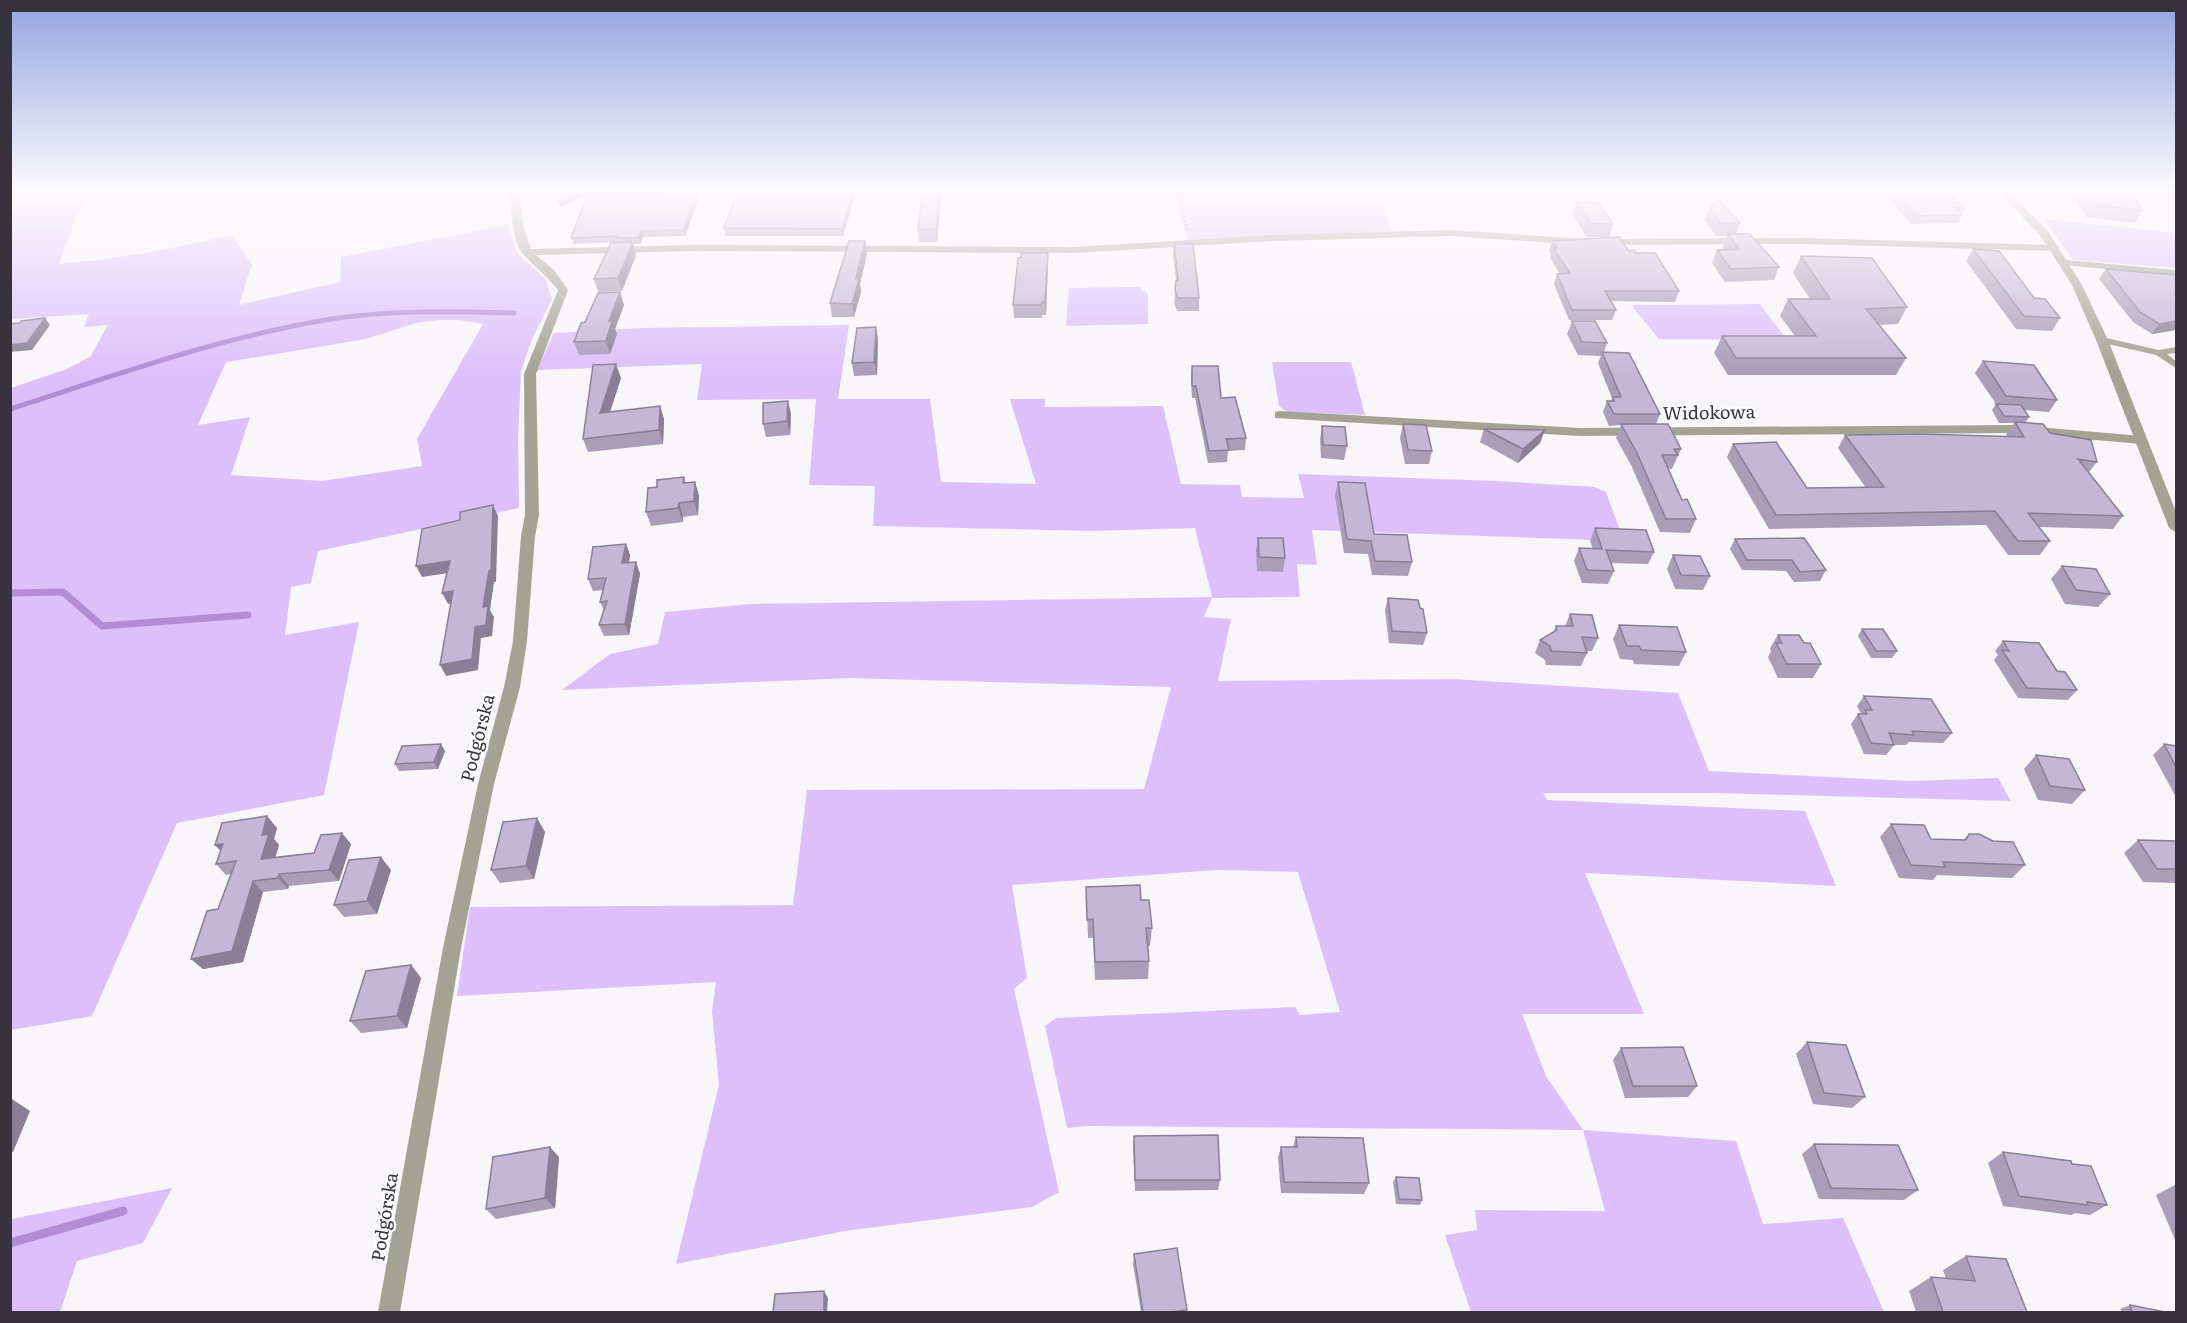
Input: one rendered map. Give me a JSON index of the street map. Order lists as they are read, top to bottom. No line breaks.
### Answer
{"streets":{"street":["Widokowa","Podgórska"]}}
